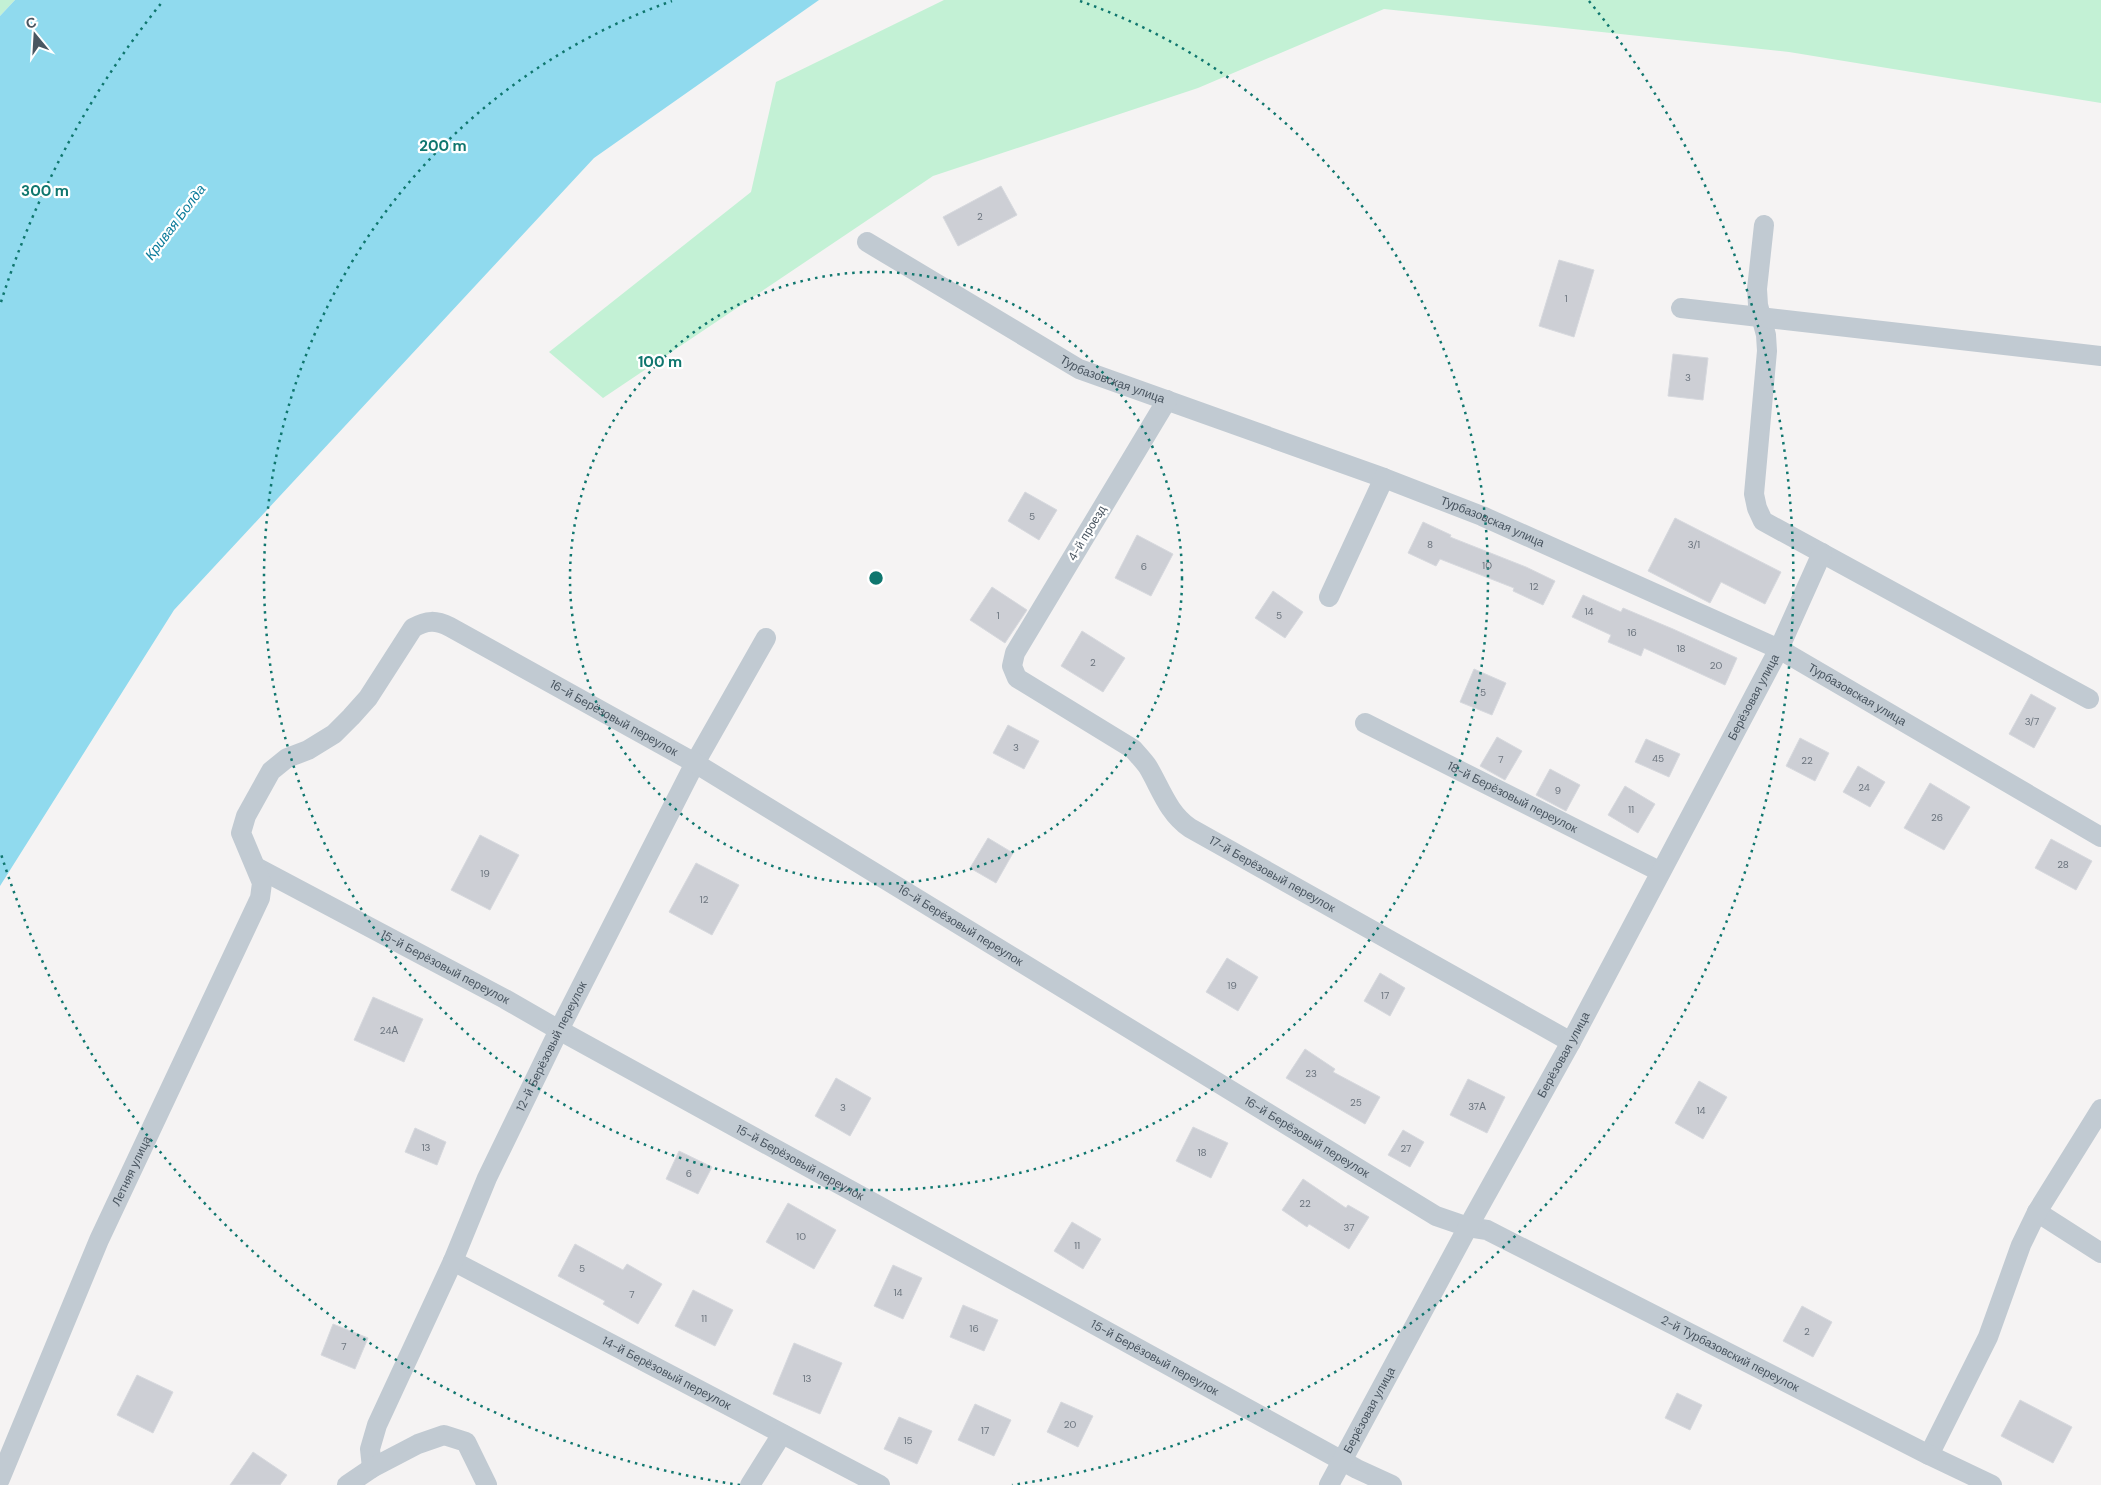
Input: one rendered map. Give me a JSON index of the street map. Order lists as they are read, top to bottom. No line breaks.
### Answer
{"streets":{"street":["Турбазовская улица","4-й проезд","Берёзовая улица","16-й Берёзовый переулок","18-й Берёзовый переулок","17-й Берёзовый переулок","15-й Берёзовый переулок","12-й Берёзовый переулок","Летняя улица","2-й Турбазовский переулок","14-й Берёзовый переулок"]},"crossings":[["Турбазовская улица","4-й проезд"],["Турбазовская улица","Берёзовая улица"],["4-й проезд","17-й Берёзовый переулок"],["Берёзовая улица","16-й Берёзовый переулок"],["Берёзовая улица","18-й Берёзовый переулок"],["Берёзовая улица","17-й Берёзовый переулок"],["Берёзовая улица","15-й Берёзовый переулок"],["Берёзовая улица","2-й Турбазовский переулок"],["16-й Берёзовый переулок","15-й Берёзовый переулок"],["16-й Берёзовый переулок","12-й Берёзовый переулок"],["16-й Берёзовый переулок","Летняя улица"],["16-й Берёзовый переулок","2-й Турбазовский переулок"],["15-й Берёзовый переулок","12-й Берёзовый переулок"],["15-й Берёзовый переулок","Летняя улица"],["12-й Берёзовый переулок","14-й Берёзовый переулок"]],"water":["Кривая Болда"],"house_numbers":["2","1","3","5","8","3/1","10","6","12","14","1","5","16","18","2","20","5","3/7","3","45","7","22","24","9","11","26","28","19","12","19","17","24А","23","25","37А","3","14","13","27","18","6","22","37","10","11","5","14","7","11","16","2","7","13","20","17","15"],"north":"top","rings":["200 m","300 m","100 m"]}
